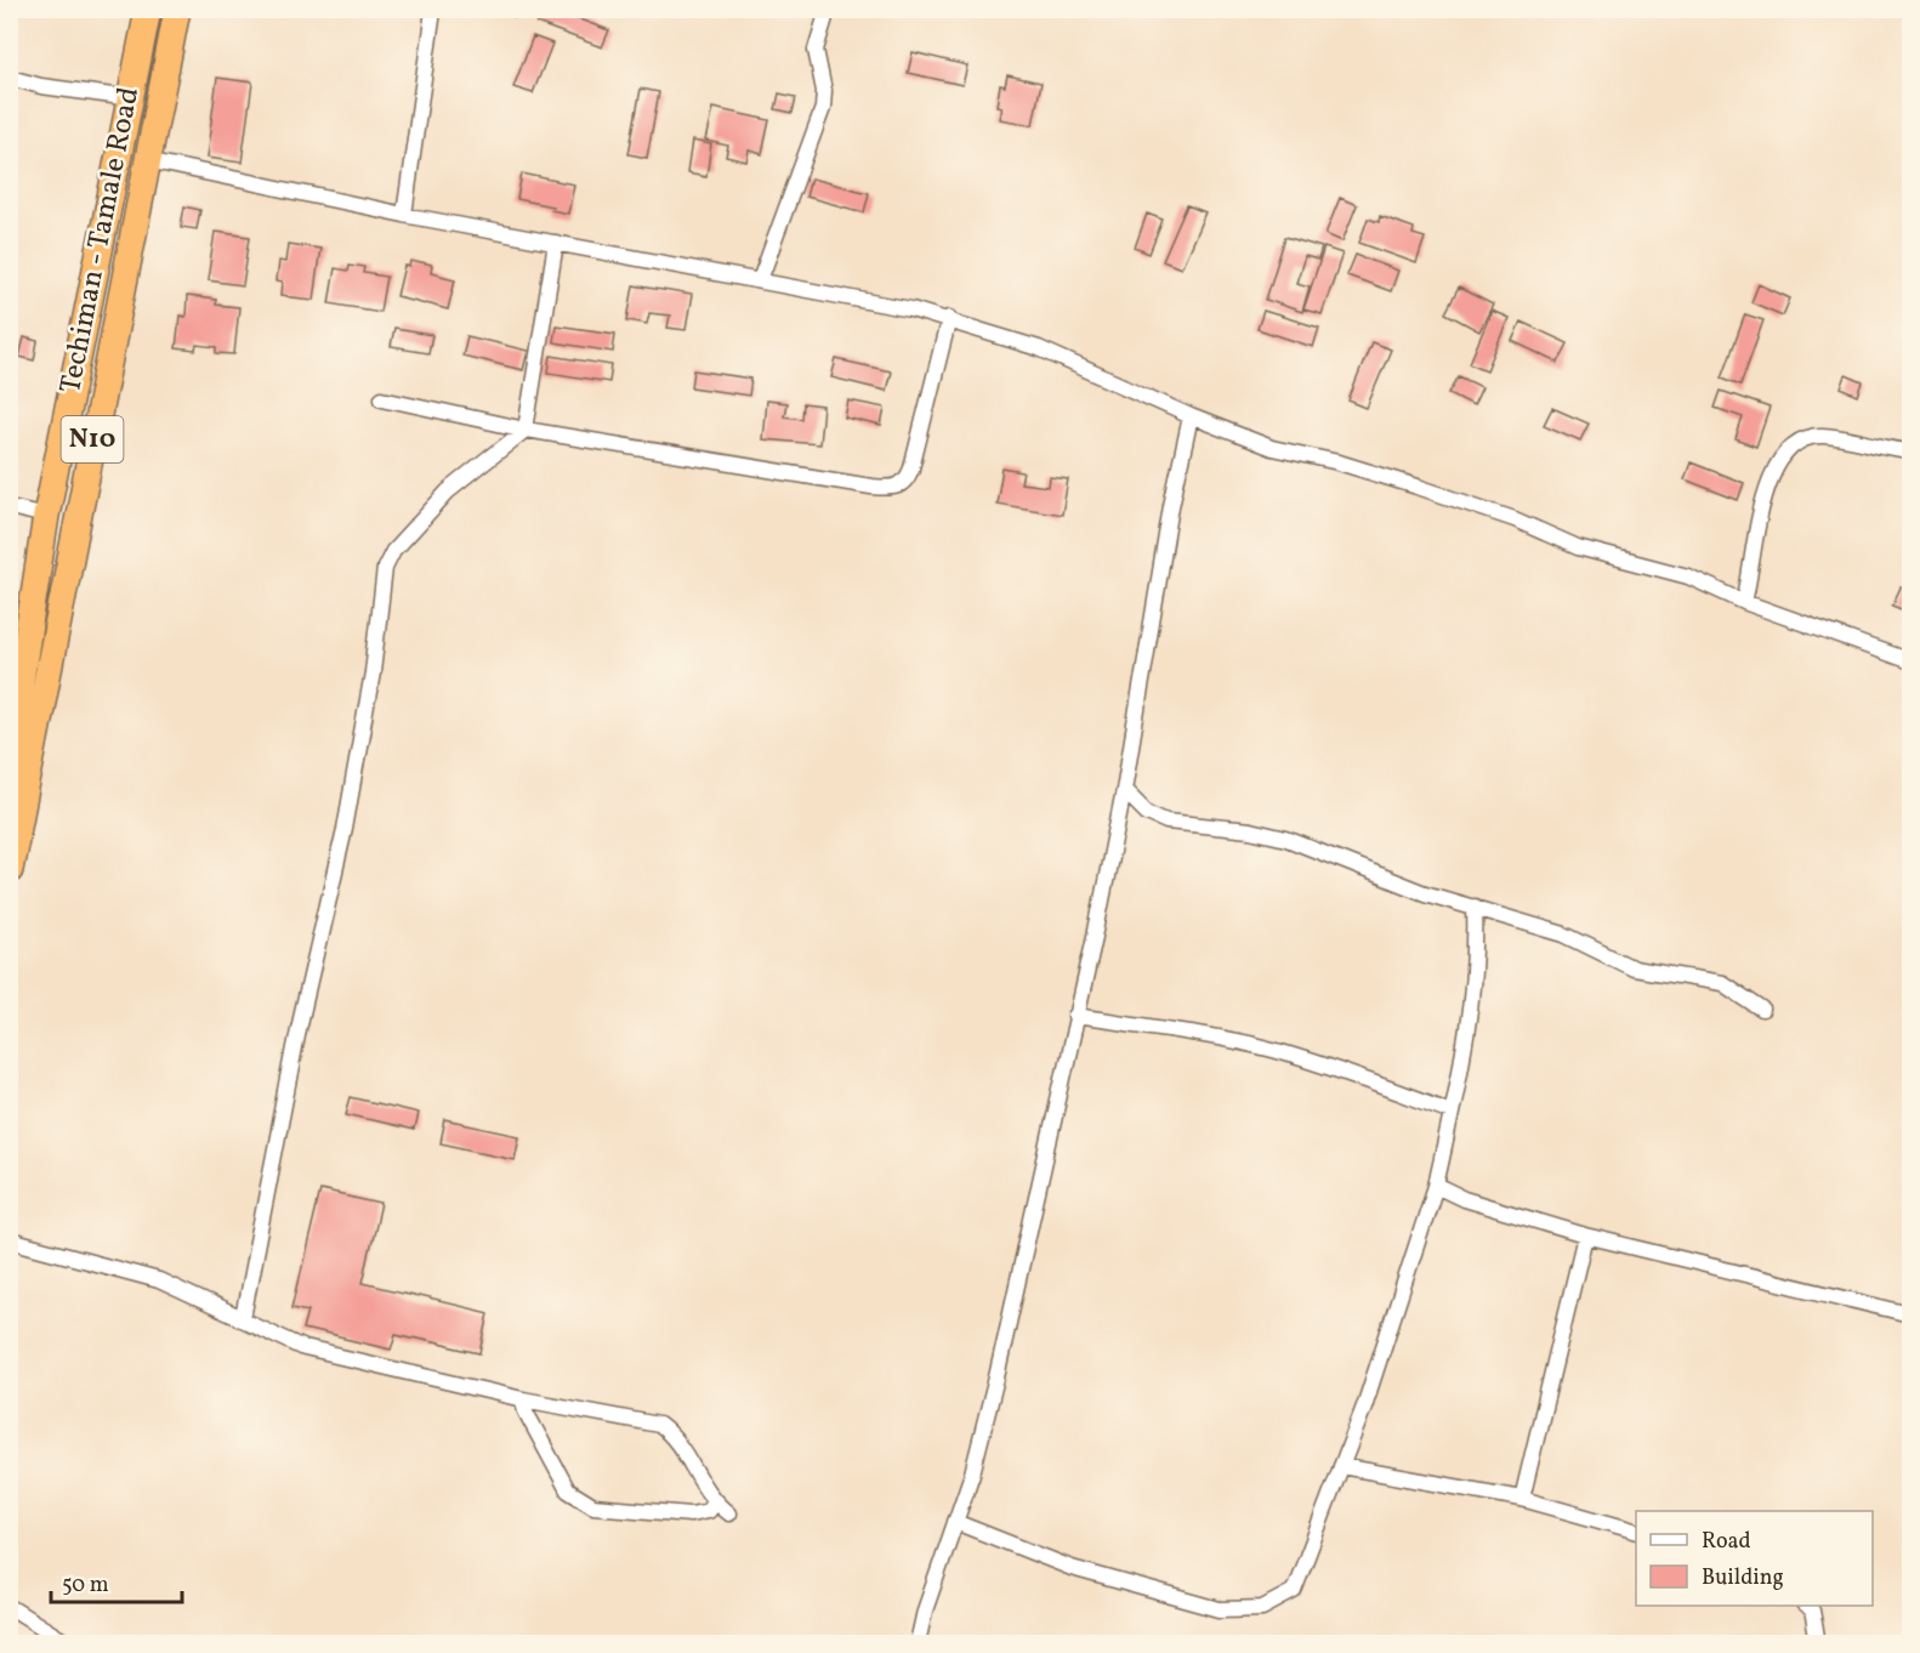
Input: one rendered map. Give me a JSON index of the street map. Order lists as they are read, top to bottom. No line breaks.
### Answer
{"streets":{"highway":["Techiman - Tamale Road","N10"]},"legend":["Road","Building"],"scale_bar":"50 m"}
